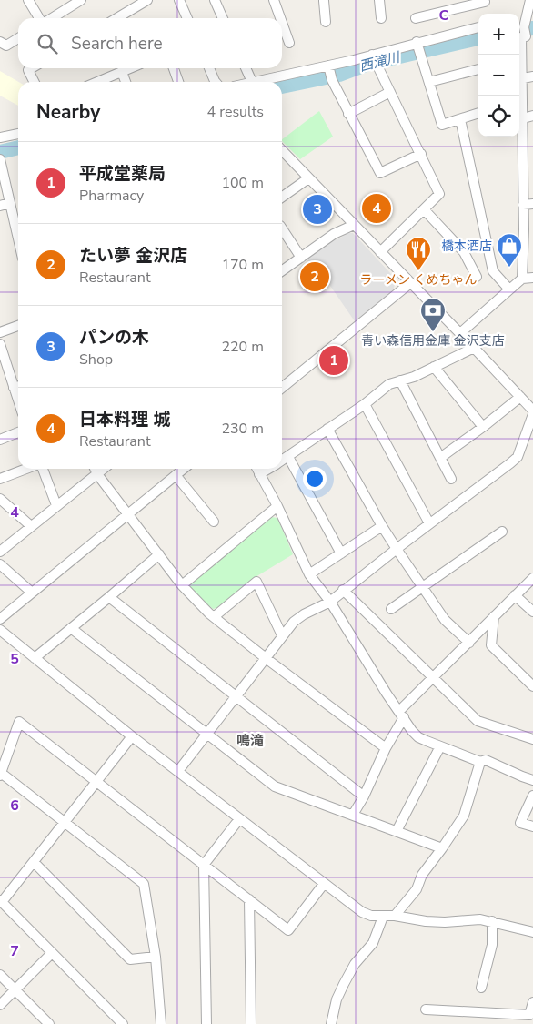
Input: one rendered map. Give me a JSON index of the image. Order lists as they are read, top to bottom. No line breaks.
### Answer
{"districts":["鳴滝"],"water":["西滝川"],"places":{"shop":["橋本酒店"],"restaurant":["ラーメン くめちゃん"],"bank":["青い森信用金庫 金沢支店"]},"page":{"map_buttons":["+","−"],"search":"Search here","heading":["Nearby","4 results"],"list":[{"mark":"1","name":"平成堂薬局","note":"Pharmacy","value":"100 m"},{"mark":"2","name":"たい夢 金沢店","note":"Restaurant","value":"170 m"},{"mark":"3","name":"パンの木","note":"Shop","value":"220 m"},{"mark":"4","name":"日本料理 城","note":"Restaurant","value":"230 m"}],"pins":["4","3","2","1"]},"grid":{"columns":["C"],"rows":["4","5","6","7"]}}
